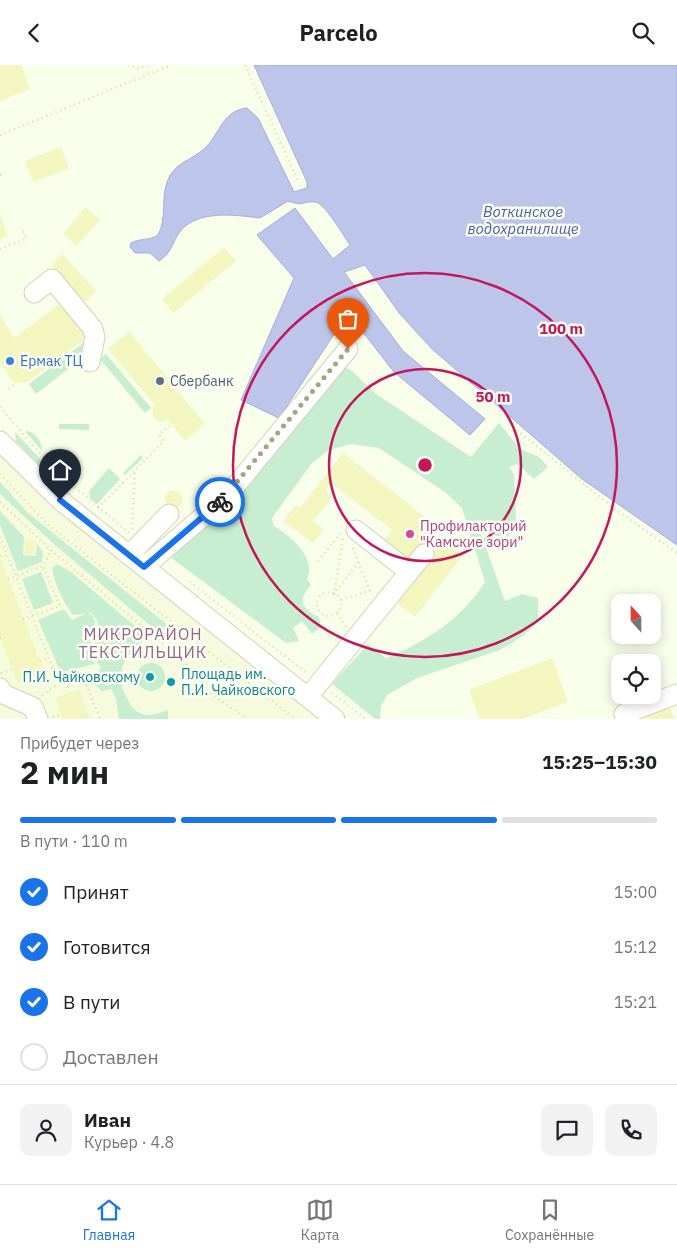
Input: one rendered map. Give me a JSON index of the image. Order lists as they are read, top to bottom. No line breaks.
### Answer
{"districts":["МИКРОРАЙОН ТЕКСТИЛЬЩИК"],"water":["Воткинское водохранилище"],"places":["Ермак ТЦ","Сбербанк","Профилакторий \"Камские зори\"","П.И. Чайковскому","Площадь им. П.И. Чайковского"],"north":"top","page":{"header":"Parcelo","heading":["2 мин","Прибудет через","15:25–15:30"],"panel":["Иван","Курьер · 4.8"],"bar":"В пути · 110 m","list":[["Принят","15:00"],["Готовится","15:12"],["В пути","15:21"],"Доставлен"],"tabs":["Главная","Карта","Сохранённые"]},"rings":["100 m","50 m"]}
